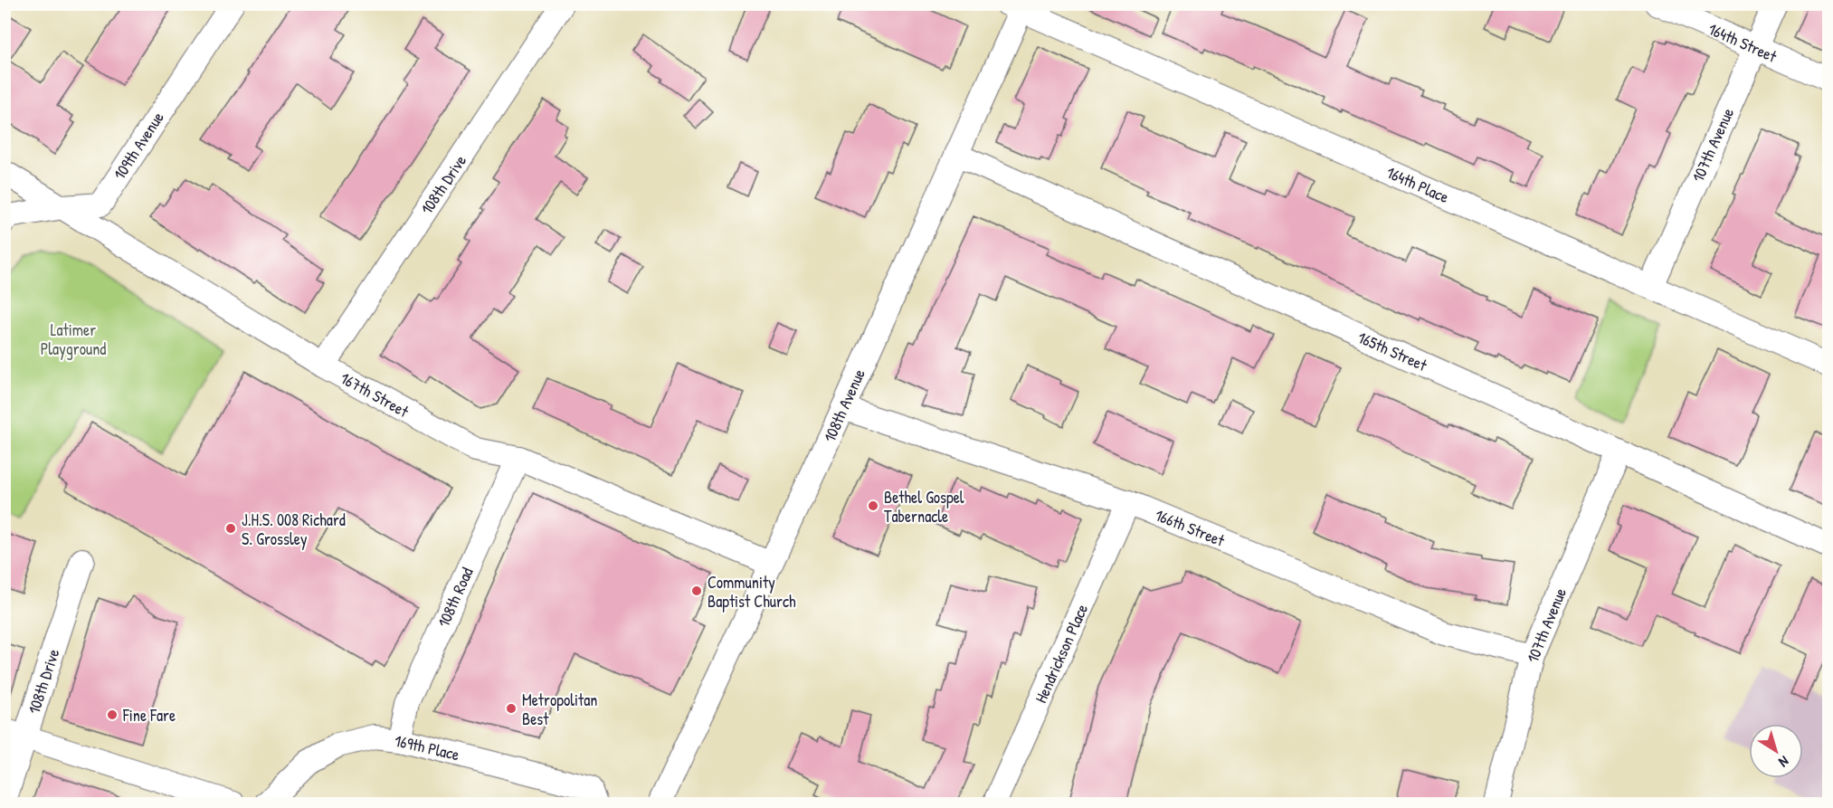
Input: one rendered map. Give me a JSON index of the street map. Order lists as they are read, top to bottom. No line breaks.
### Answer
{"streets":{"street":["164th Street","107th Avenue","109th Avenue","108th Drive","164th Place","165th Street","167th Street","108th Avenue","166th Street","108th Road","Hendrickson Place","169th Place"]},"crossings":[["164th Street","107th Avenue"],["107th Avenue","164th Place"],["107th Avenue","165th Street"],["107th Avenue","166th Street"],["109th Avenue","167th Street"],["108th Drive","167th Street"],["164th Place","108th Avenue"],["165th Street","108th Avenue"],["167th Street","108th Avenue"],["167th Street","108th Road"],["108th Avenue","166th Street"],["166th Street","Hendrickson Place"],["108th Road","169th Place"]],"parks":["Latimer Playground"],"places":["Bethel Gospel Tabernacle","J.H.S. 008 Richard S. Grossley","Community Baptist Church","Metropolitan Best","Fine Fare"],"north":"bottom right"}
